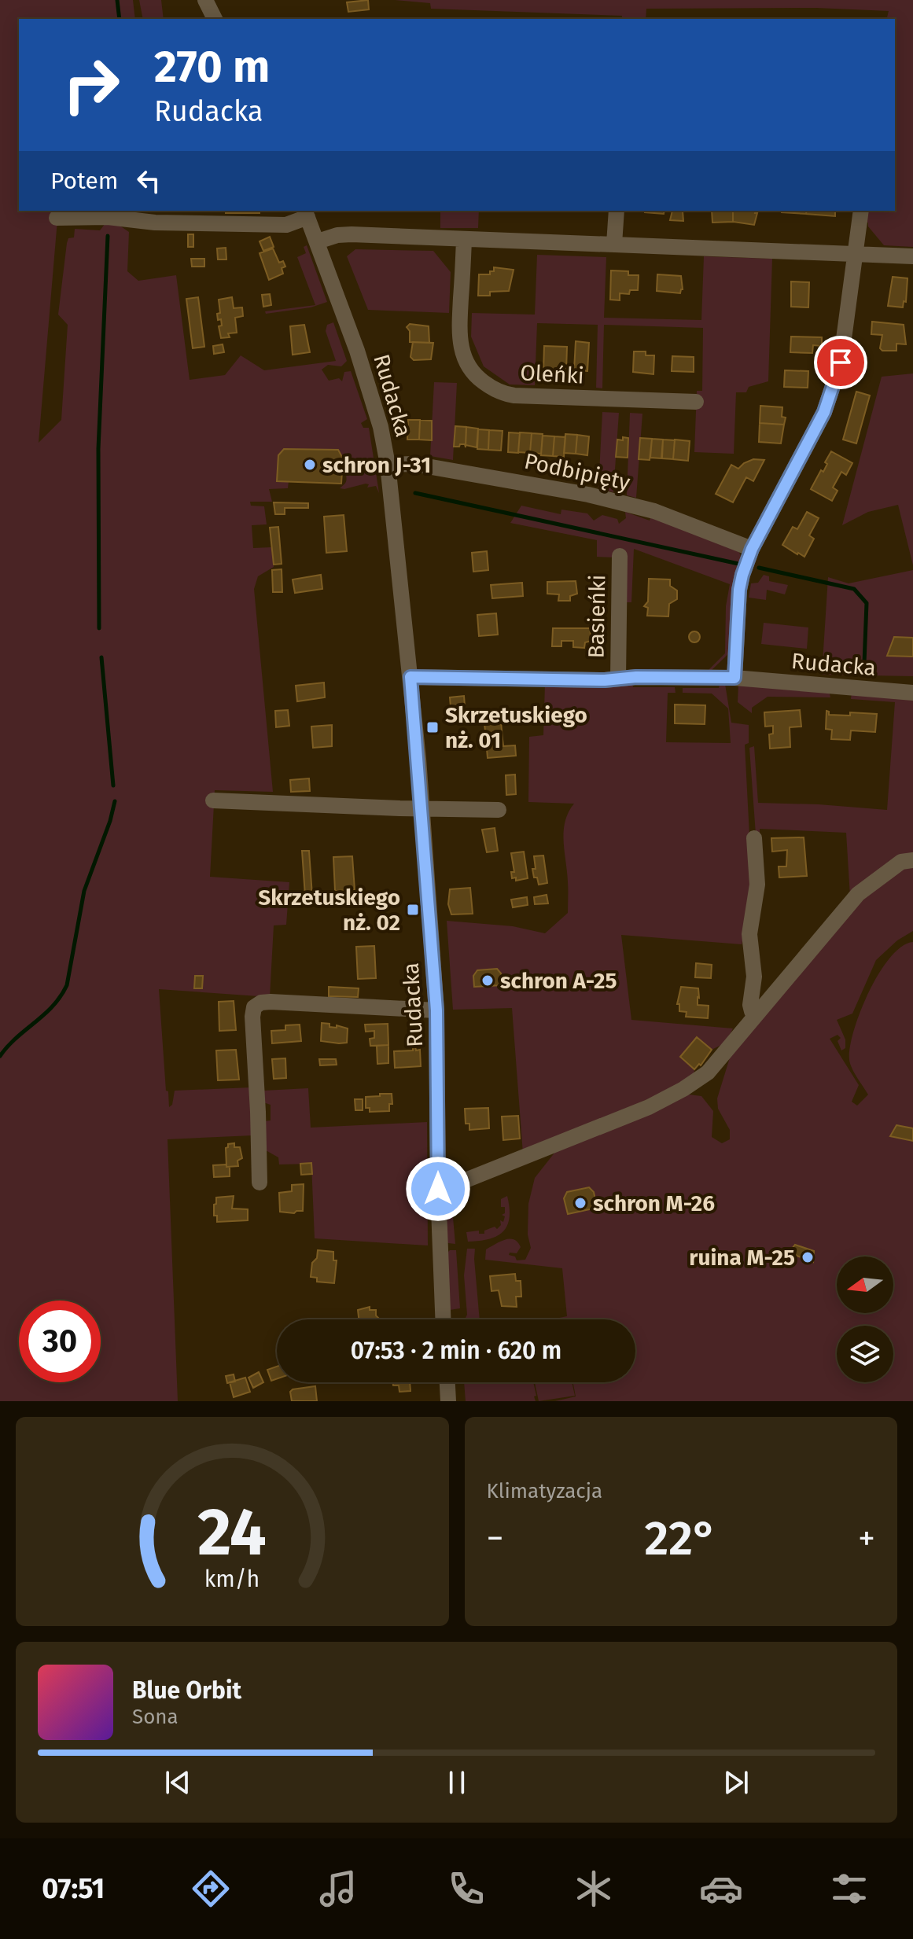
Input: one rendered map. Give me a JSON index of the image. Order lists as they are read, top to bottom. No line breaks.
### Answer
{"streets":{"street":["Oleńki","Rudacka","Podbipięty","Basieńki"]},"crossings":[["Rudacka","Podbipięty"],["Rudacka","Basieńki"]],"places":{"other":["schron J-31","schron A-25","schron M-26","ruina M-25"],"transit":["Skrzetuskiego nż. 01","Skrzetuskiego nż. 02"]},"north":"left","page":{"turn":["270 m","Rudacka"],"then":"Potem","limit":"30","trip":"07:53 · 2 min · 620 m","tile":"Klimatyzacja","heat":["−","22°","+"],"song":["Blue Orbit","Sona"],"tabs":"07:51","gauge":["24","km/h"]}}
